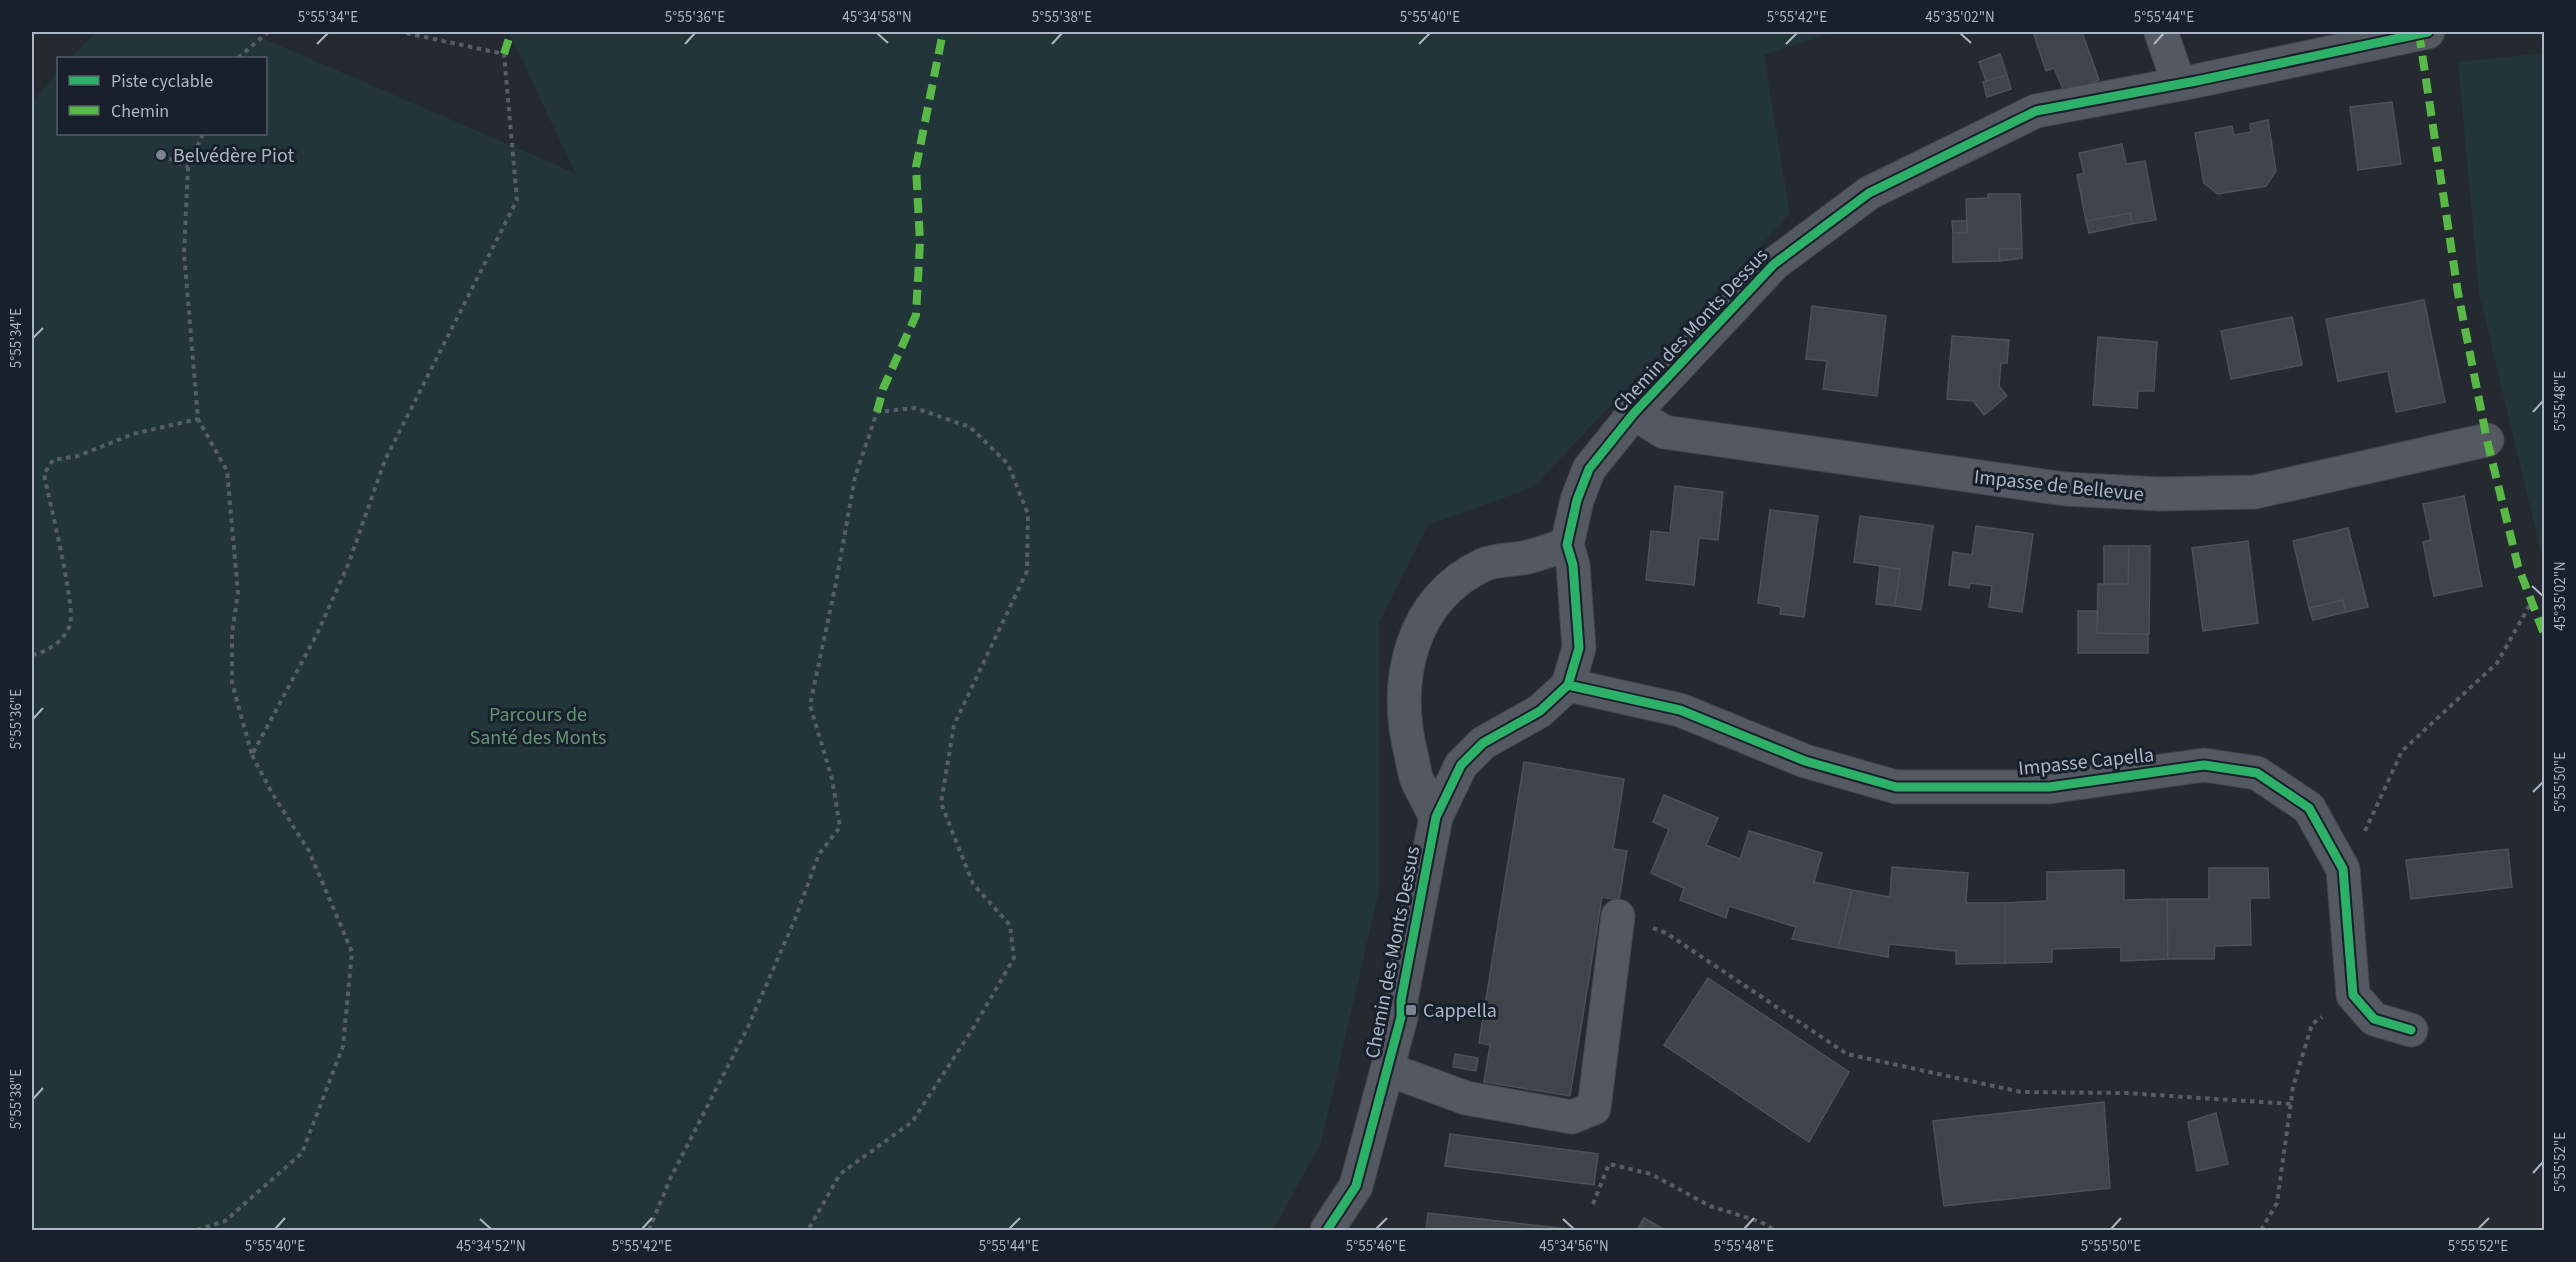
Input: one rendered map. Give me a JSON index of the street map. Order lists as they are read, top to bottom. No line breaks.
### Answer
{"streets":{"street":["Chemin des Monts Dessus","Impasse de Bellevue","Impasse Capella"]},"crossings":[["Chemin des Monts Dessus","Impasse de Bellevue"],["Chemin des Monts Dessus","Impasse Capella"]],"parks":["Parcours de Santé des Monts"],"places":{"other":["Belvédère Piot"],"transit":["Cappella"]},"legend":["Piste cyclable","Chemin"],"coordinates":["5°55'34\"E","5°55'36\"E","45°34'58\"N","5°55'38\"E","5°55'40\"E","5°55'42\"E","45°35'02\"N","5°55'44\"E","5°55'48\"E","5°55'50\"E","5°55'52\"E","45°34'52\"N","5°55'46\"E","45°34'56\"N"]}
